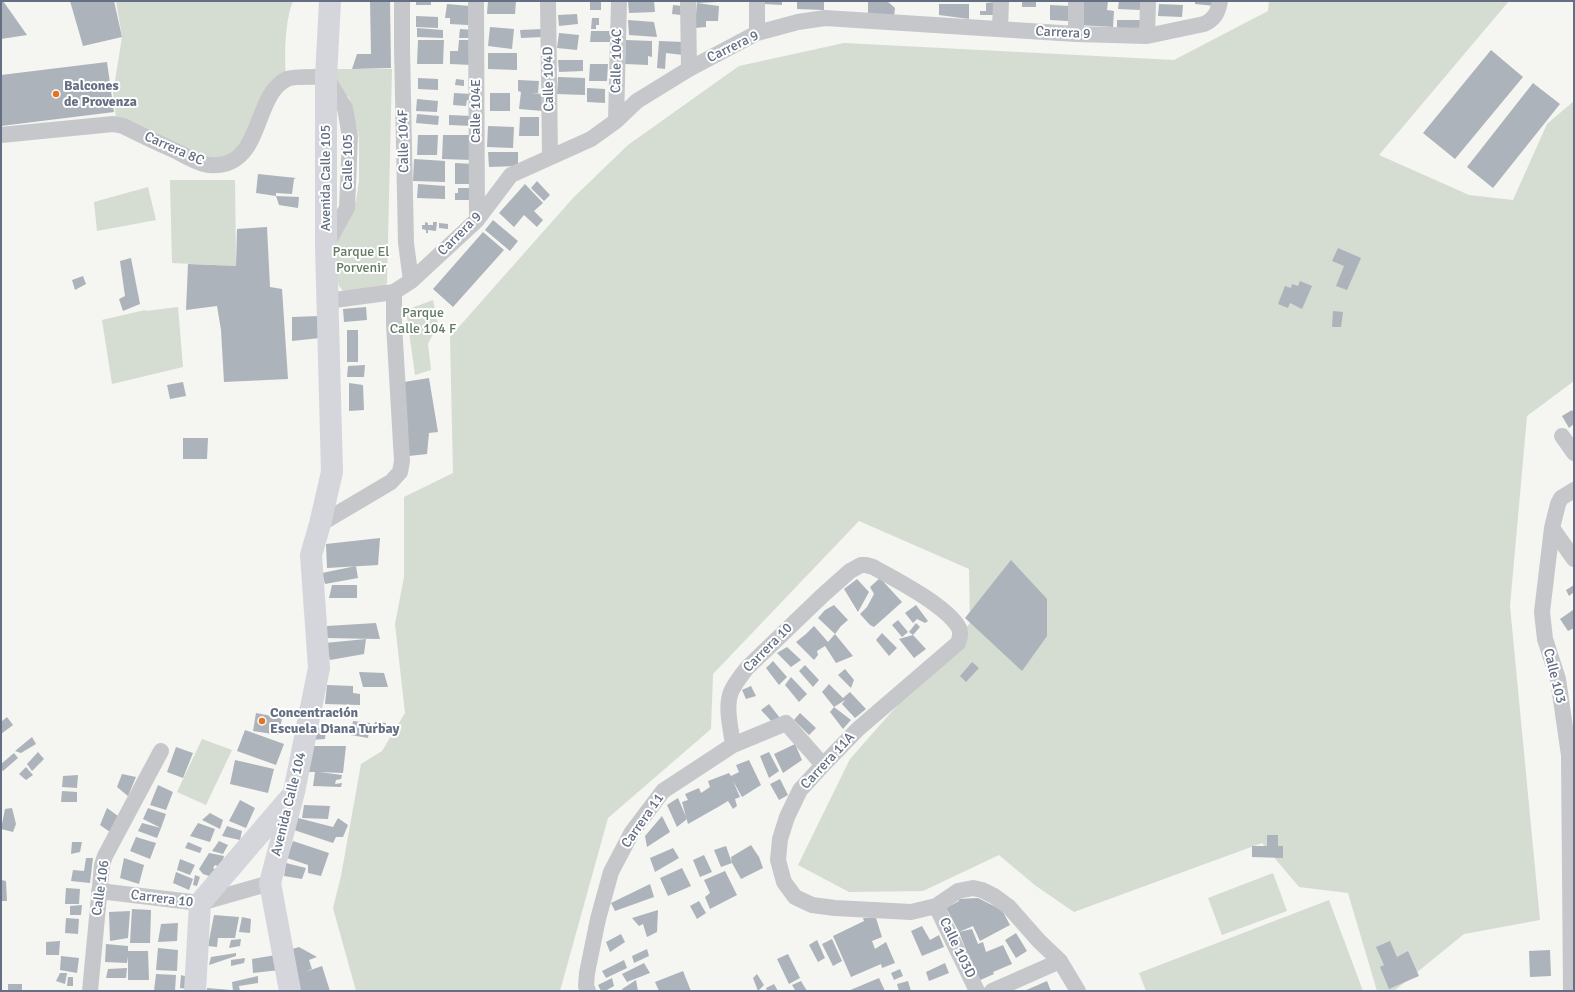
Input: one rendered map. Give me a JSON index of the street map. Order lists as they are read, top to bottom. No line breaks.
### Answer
{"streets":{"main road":["Avenida Calle 105","Avenida Calle 104"],"street":["Carrera 9","Calle 104C","Calle 104D","Calle 104E","Calle 104F","Carrera 8C","Carrera 10","Calle 103","Carrera 11A","Carrera 11","Calle 106","Calle 103D"]},"crossings":[["Carrera 9","Calle 104C"],["Carrera 9","Calle 104D"],["Carrera 9","Calle 104E"],["Carrera 9","Calle 104F"],["Carrera 9","Avenida Calle 105"],["Carrera 8C","Avenida Calle 105"],["Avenida Calle 105","Avenida Calle 104"],["Carrera 10","Carrera 11A"],["Carrera 10","Avenida Calle 104"],["Carrera 10","Carrera 11"],["Carrera 10","Calle 106"],["Carrera 11A","Carrera 11"],["Carrera 11A","Calle 103D"]],"parks":["Parque El Porvenir","Parque Calle 104 F"],"places":["Balcones de Provenza","Concentración Escuela Diana Turbay"]}
